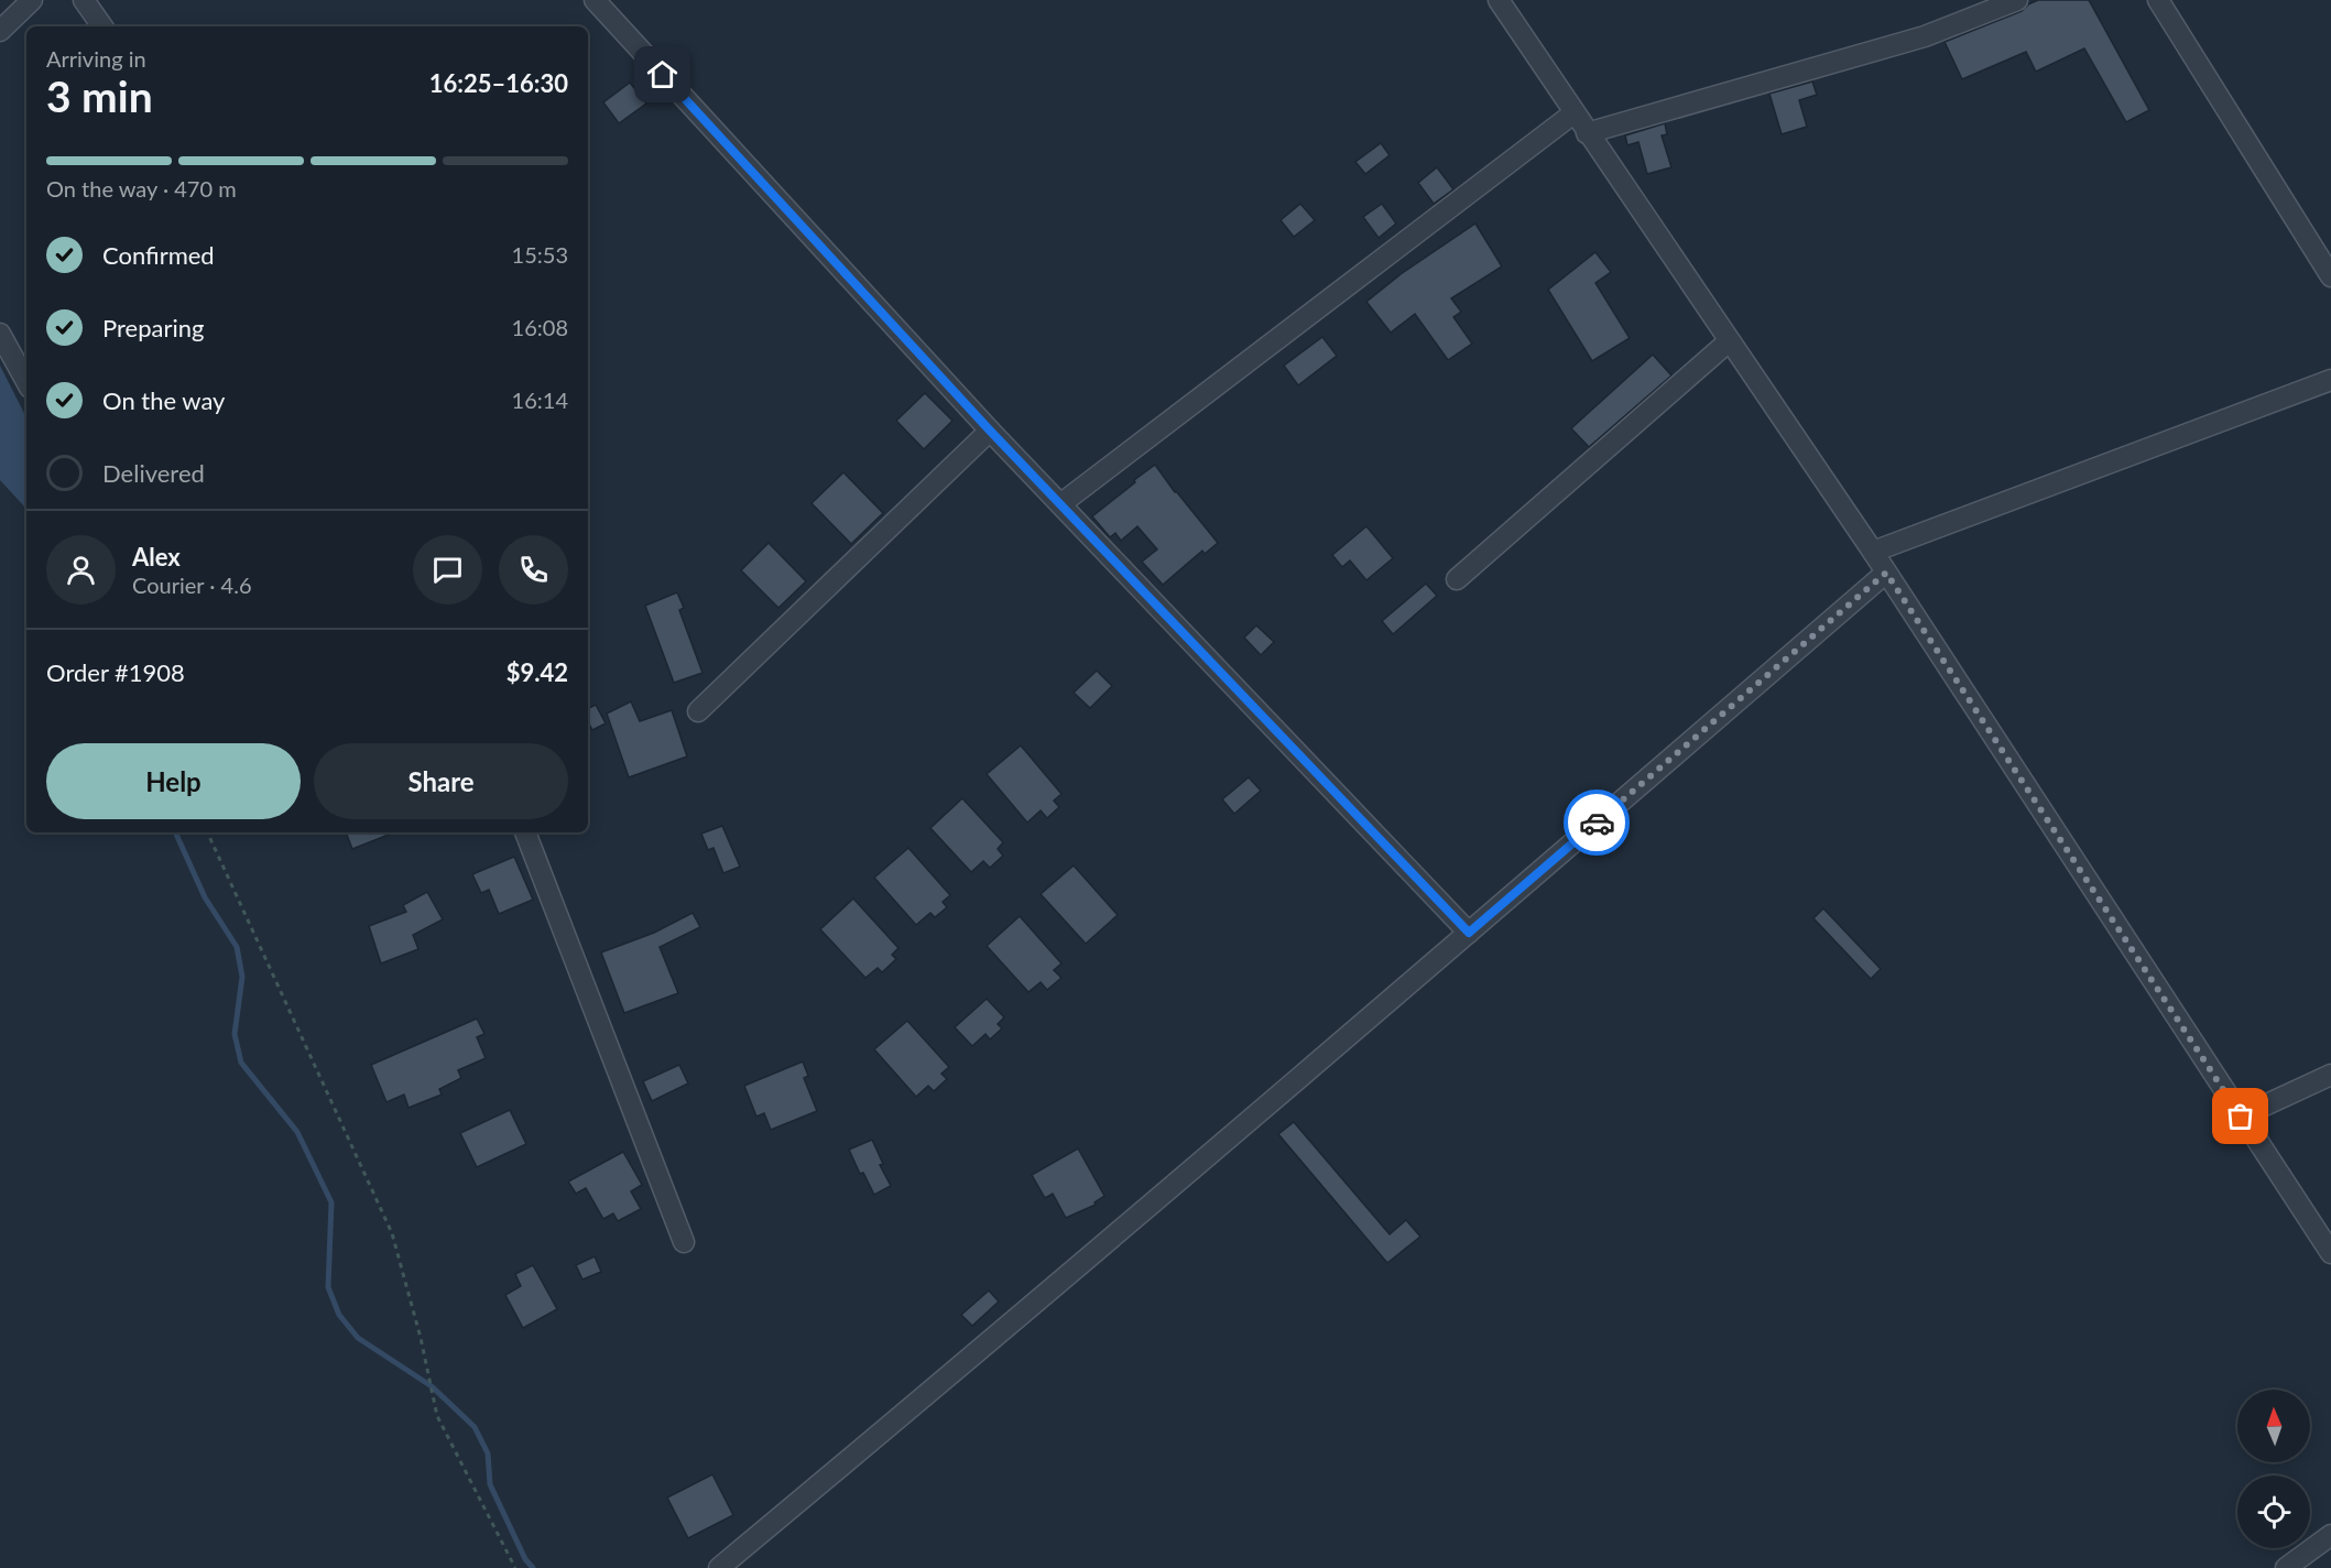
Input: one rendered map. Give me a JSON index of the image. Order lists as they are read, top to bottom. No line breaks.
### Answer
{"north":"top","page":{"heading":["3 min","Arriving in","16:25–16:30"],"panel":["Alex","Courier · 4.6","Order #1908","$9.42"],"bar":"On the way · 470 m","list":[["Confirmed","15:53"],["Preparing","16:08"],["On the way","16:14"],"Delivered"],"buttons":["Help","Share"]}}
